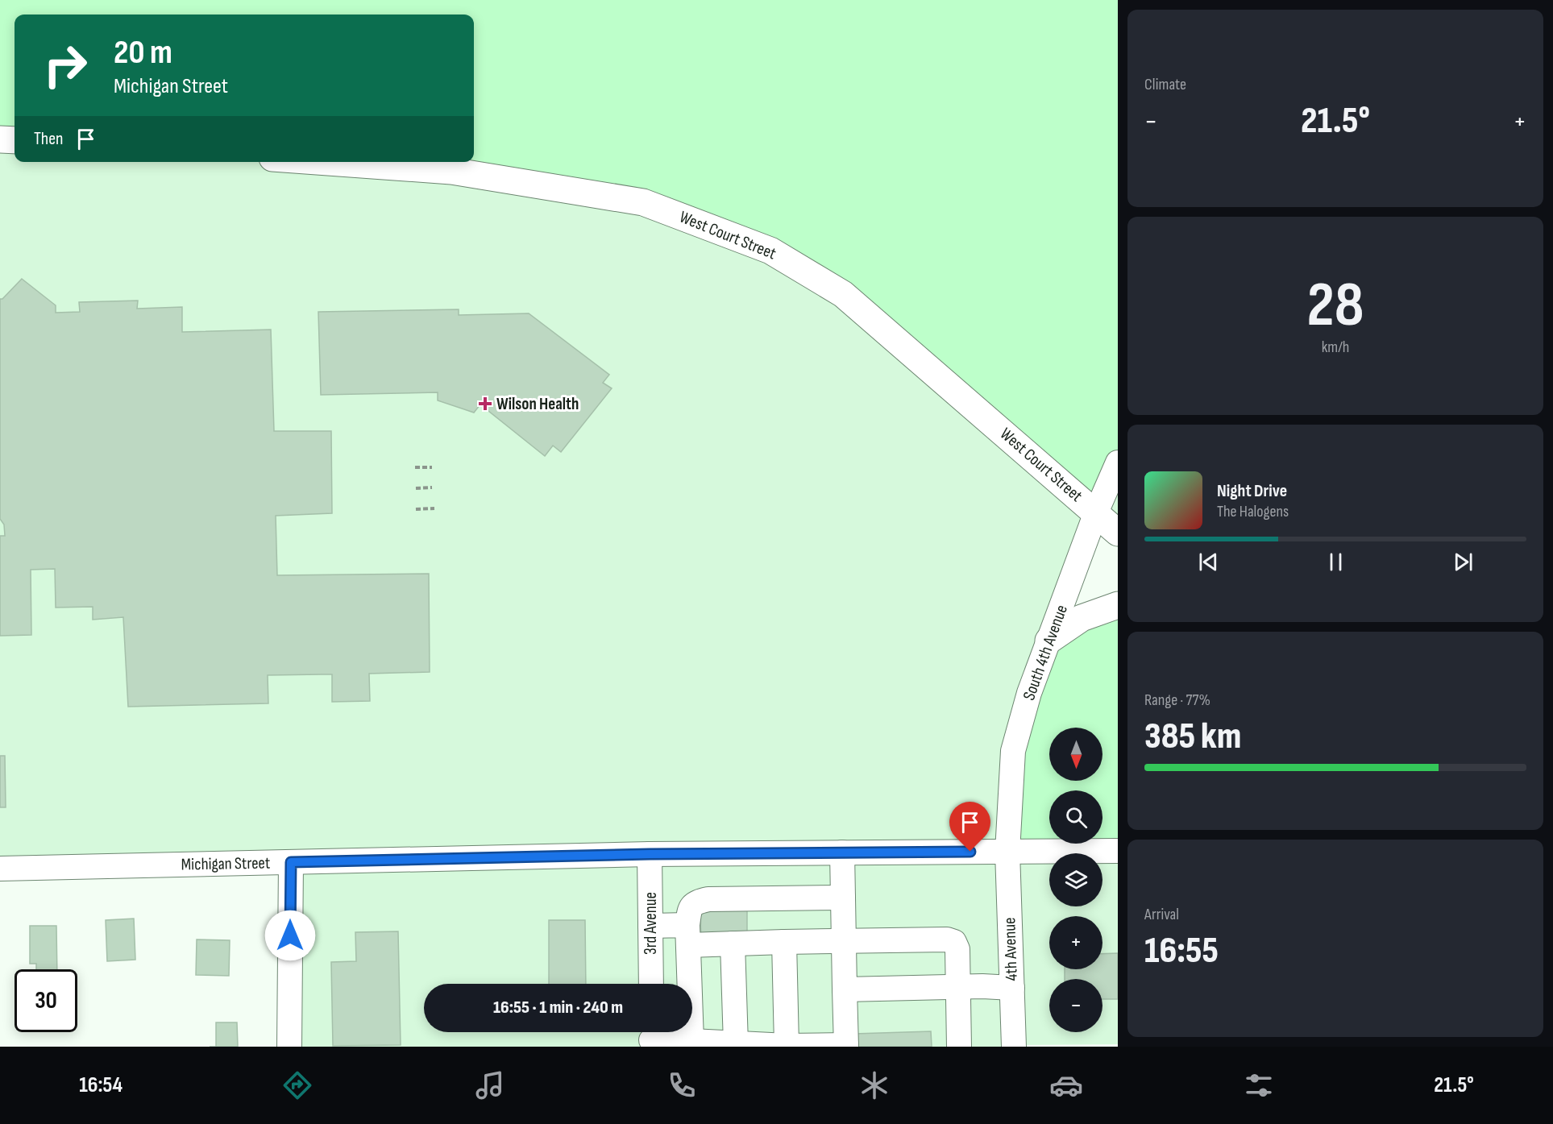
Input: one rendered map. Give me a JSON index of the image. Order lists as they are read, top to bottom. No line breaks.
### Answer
{"streets":{"main road":["West Court Street"],"street":["South 4th Avenue","Michigan Street","3rd Avenue","4th Avenue"]},"crossings":[["West Court Street","South 4th Avenue"],["South 4th Avenue","Michigan Street"],["South 4th Avenue","4th Avenue"],["Michigan Street","3rd Avenue"],["Michigan Street","4th Avenue"]],"places":{"health":["Wilson Health"]},"north":"bottom","page":{"tile":["Climate",["28","km/h"],["Range · 77%","385 km"],["Arrival","16:55"]],"turn":["20 m","Michigan Street"],"heat":["−","21.5°","+"],"then":"Then","song":["Night Drive","The Halogens"],"map_buttons":["+","−"],"limit":"30","trip":"16:55 · 1 min · 240 m","tabs":["16:54","21.5°"]}}
